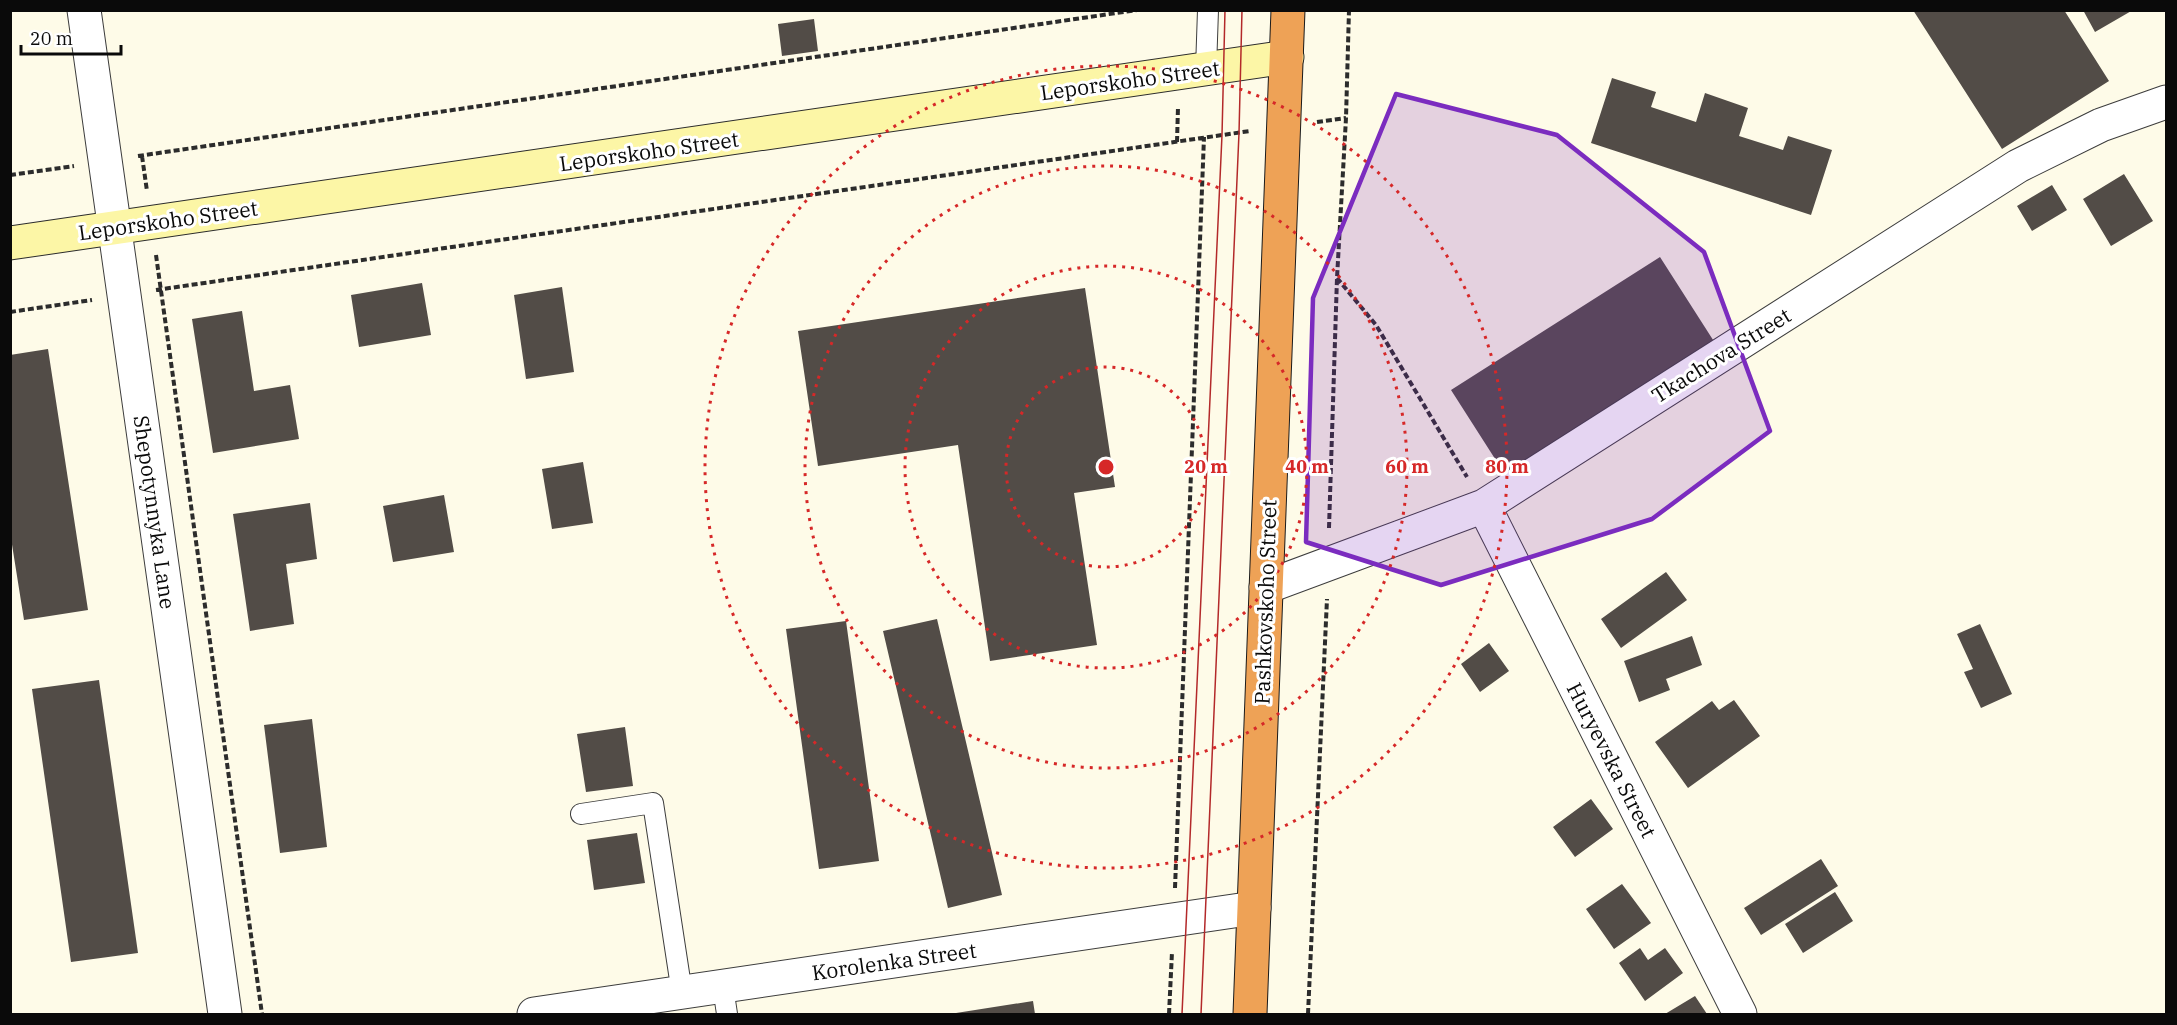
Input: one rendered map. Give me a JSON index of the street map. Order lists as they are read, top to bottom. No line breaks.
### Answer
{"streets":{"highway":["Pashkovskoho Street"],"main road":["Leporskoho Street"],"street":["Tkachova Street","Shepotynnyka Lane","Huryevska Street","Korolenka Street"]},"crossings":[["Leporskoho Street","Shepotynnyka Lane"],["Leporskoho Street","Pashkovskoho Street"],["Tkachova Street","Pashkovskoho Street"],["Tkachova Street","Huryevska Street"],["Pashkovskoho Street","Korolenka Street"]],"scale_bar":"20 m","rings":["20 m","40 m","60 m","80 m"]}
